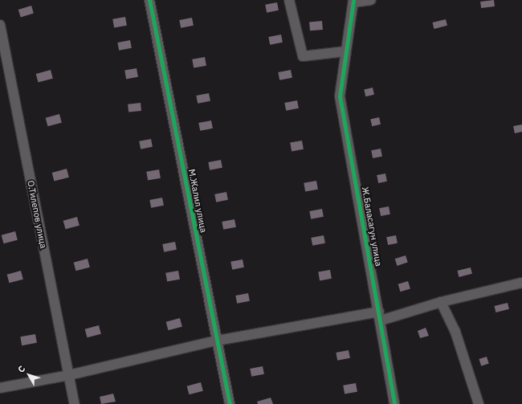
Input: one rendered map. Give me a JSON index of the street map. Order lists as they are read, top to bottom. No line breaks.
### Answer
{"streets":{"street":["М.Жалил улица","О.Тилепов улица","Ж.Баласагун улица"]},"north":"top left"}
